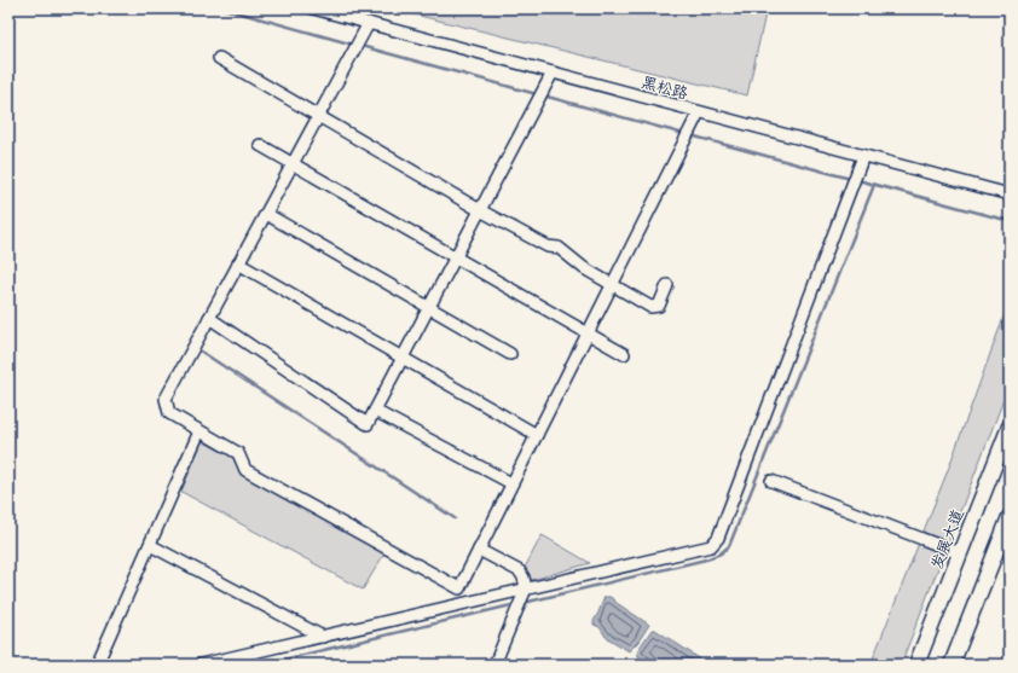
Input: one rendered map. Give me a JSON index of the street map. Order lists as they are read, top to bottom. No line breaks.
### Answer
{"streets":{"main road":["发展大道"],"street":["黑松路"]}}
